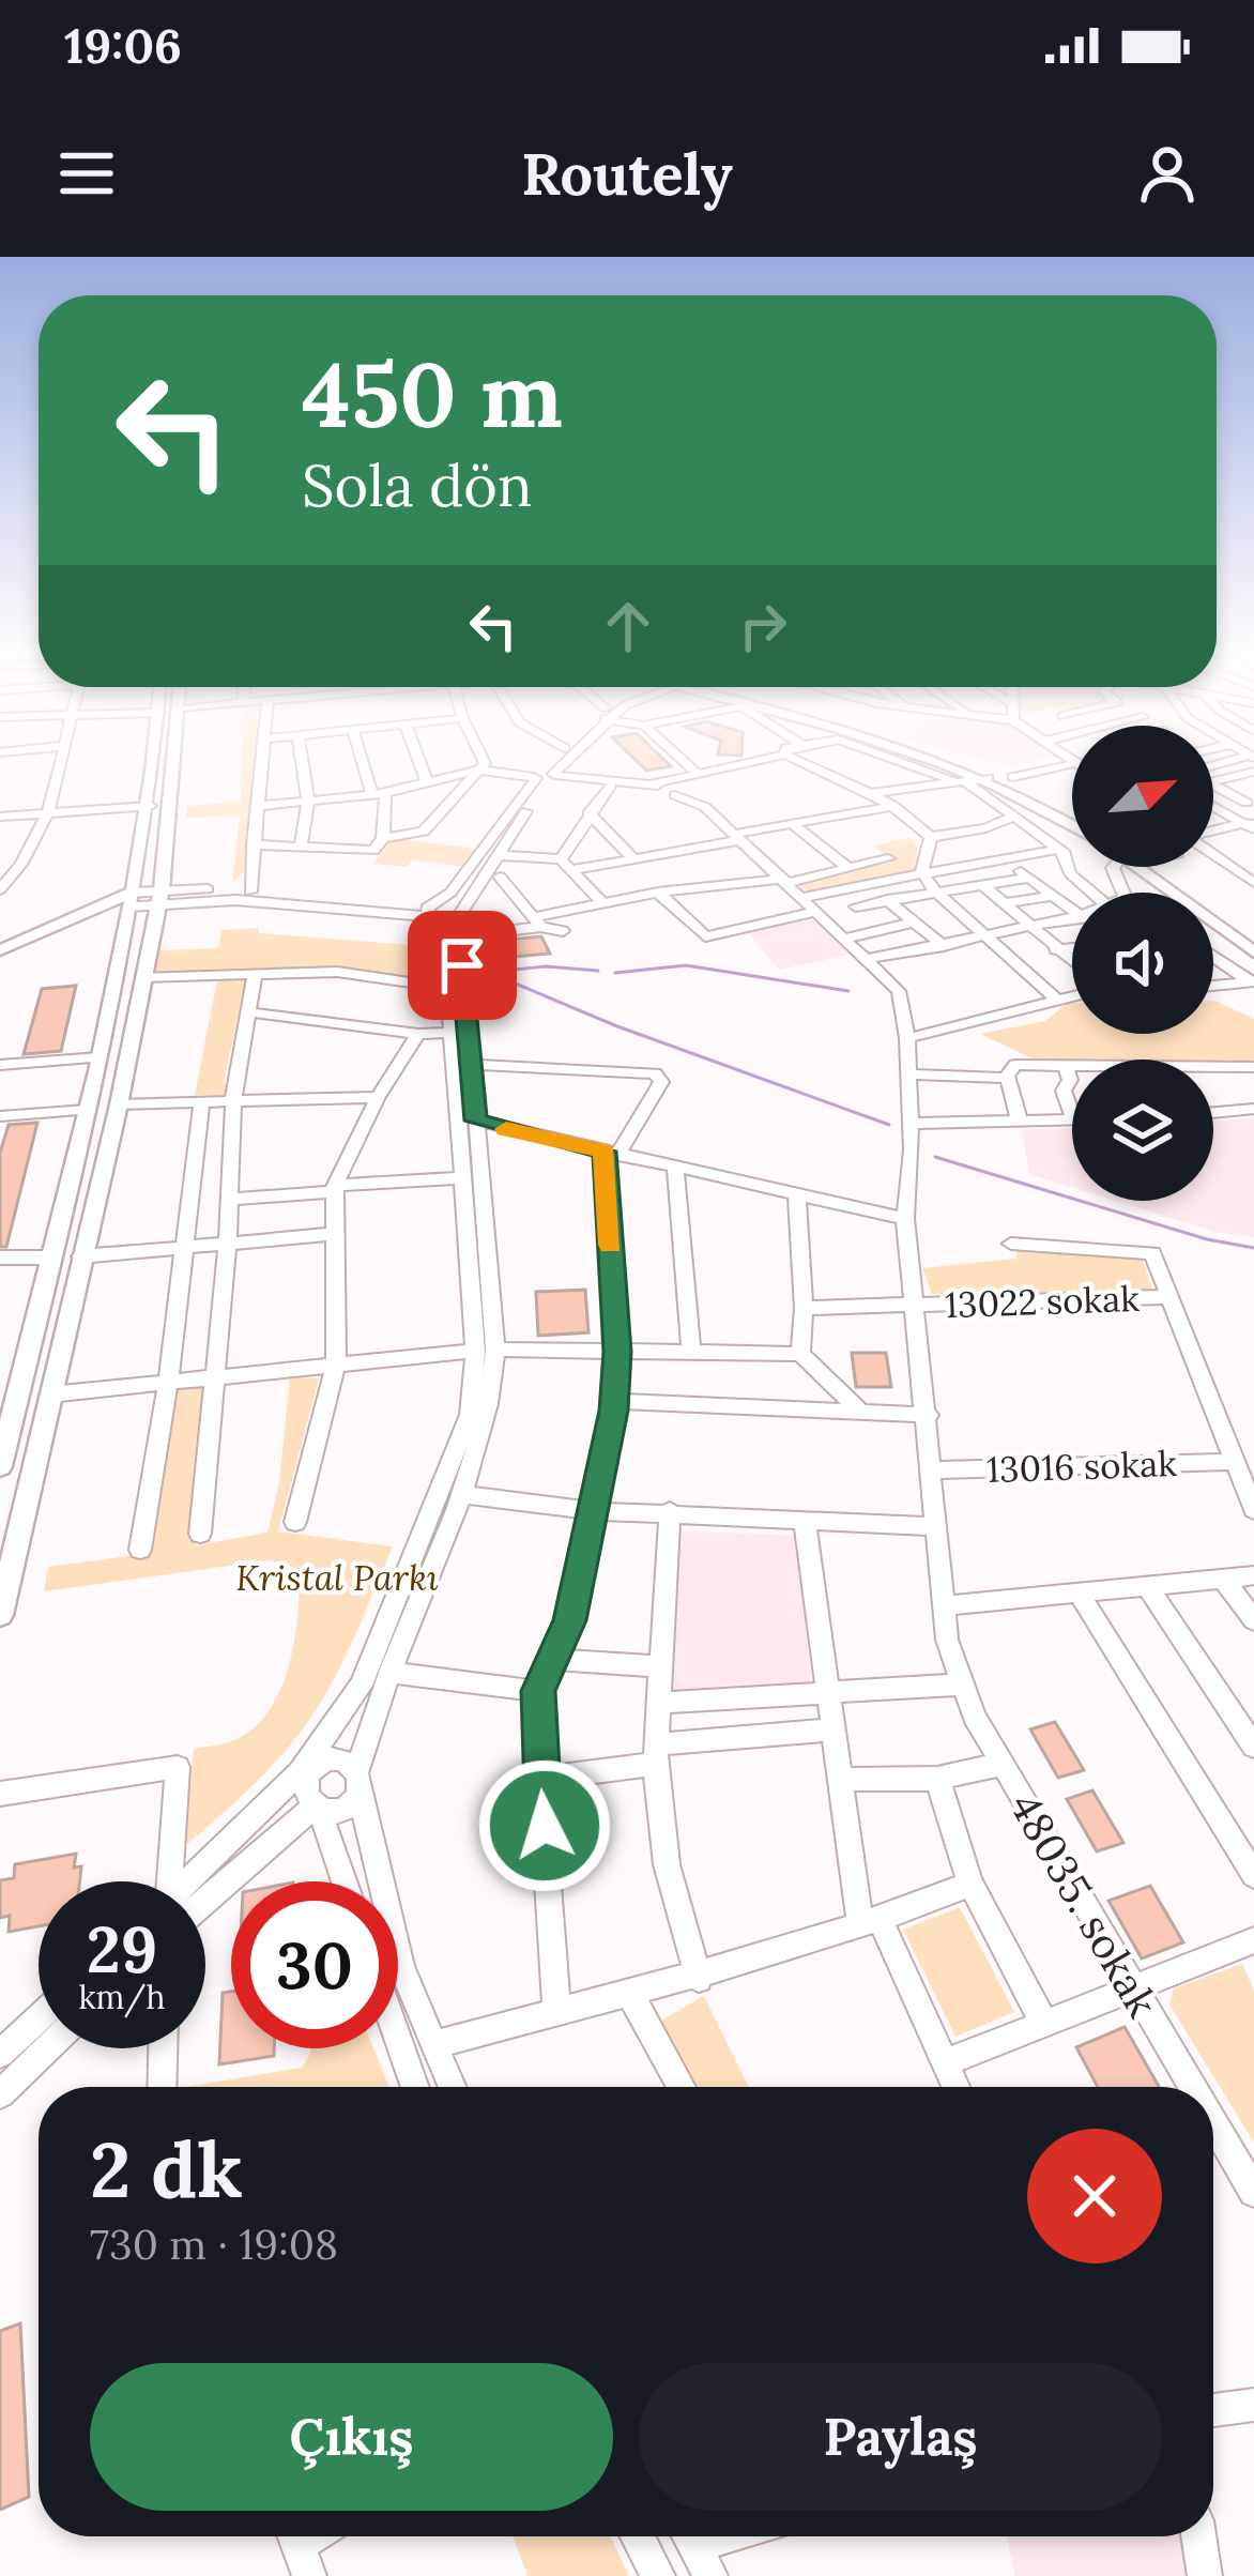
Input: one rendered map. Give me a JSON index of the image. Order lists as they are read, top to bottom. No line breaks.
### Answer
{"streets":{"street":["13022 sokak","13016 sokak","48035. sokak"]},"crossings":[["13022 sokak","48035. sokak"],["13016 sokak","48035. sokak"]],"parks":["Kristal Parkı"],"north":"top right","page":{"status":"19:06","header":"Routely","turn":["450 m","Sola dön"],"speed":"29 km/h","limit":"30","heading":["2 dk","730 m · 19:08"],"buttons":["Çıkış","Paylaş"]}}
